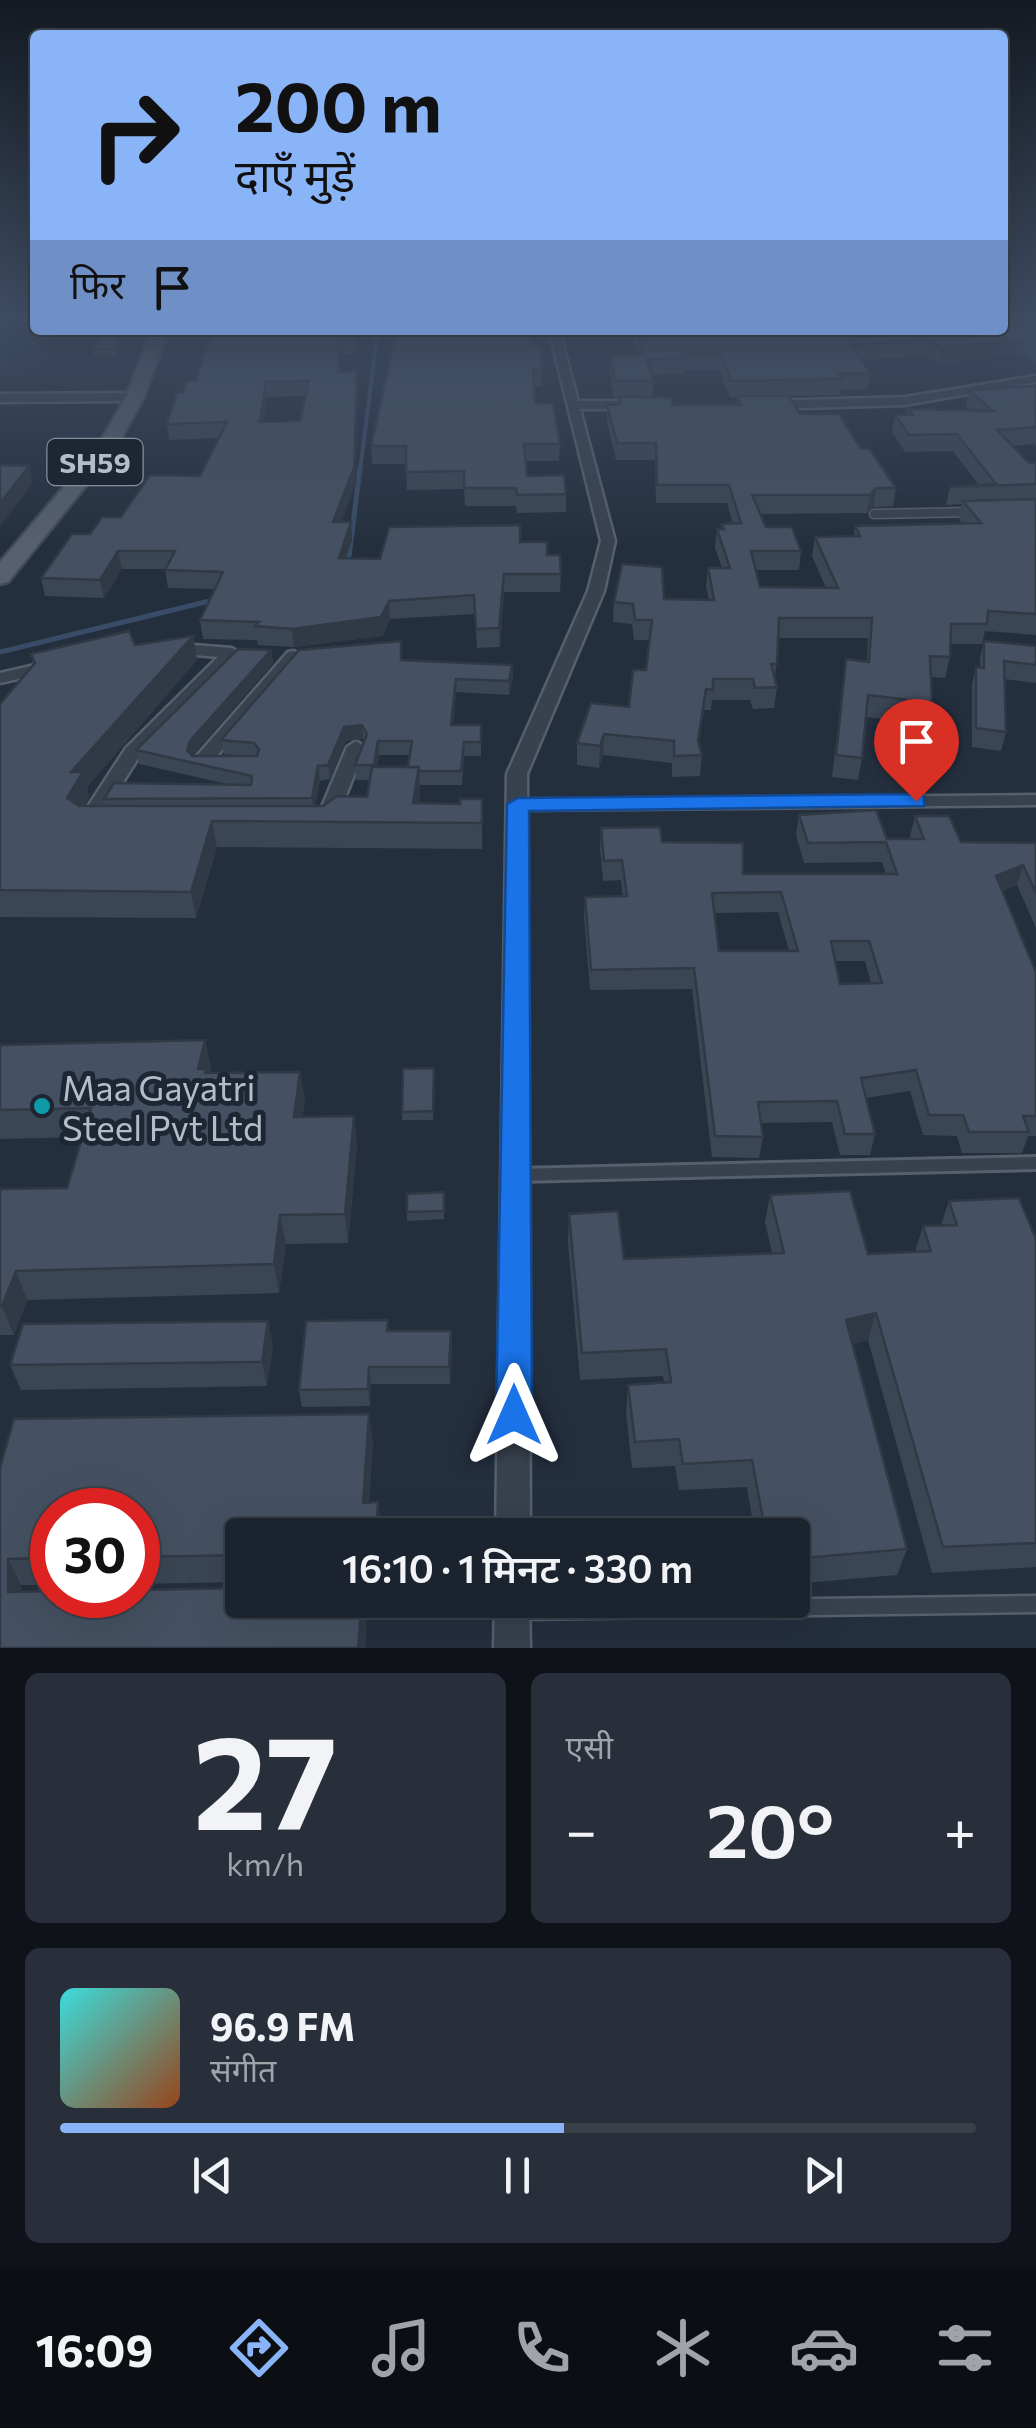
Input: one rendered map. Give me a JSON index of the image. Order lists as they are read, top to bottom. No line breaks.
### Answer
{"streets":{"main road":["SH59"]},"places":["Maa Gayatri Steel Pvt Ltd"],"page":{"turn":["200 m","दाएँ मुड़ें"],"then":"फिर","limit":"30","trip":"16:10 · 1 मिनट · 330 m","tile":[["27","km/h"],"एसी"],"heat":["−","20°","+"],"song":["96.9 FM","संगीत"],"tabs":"16:09"}}
